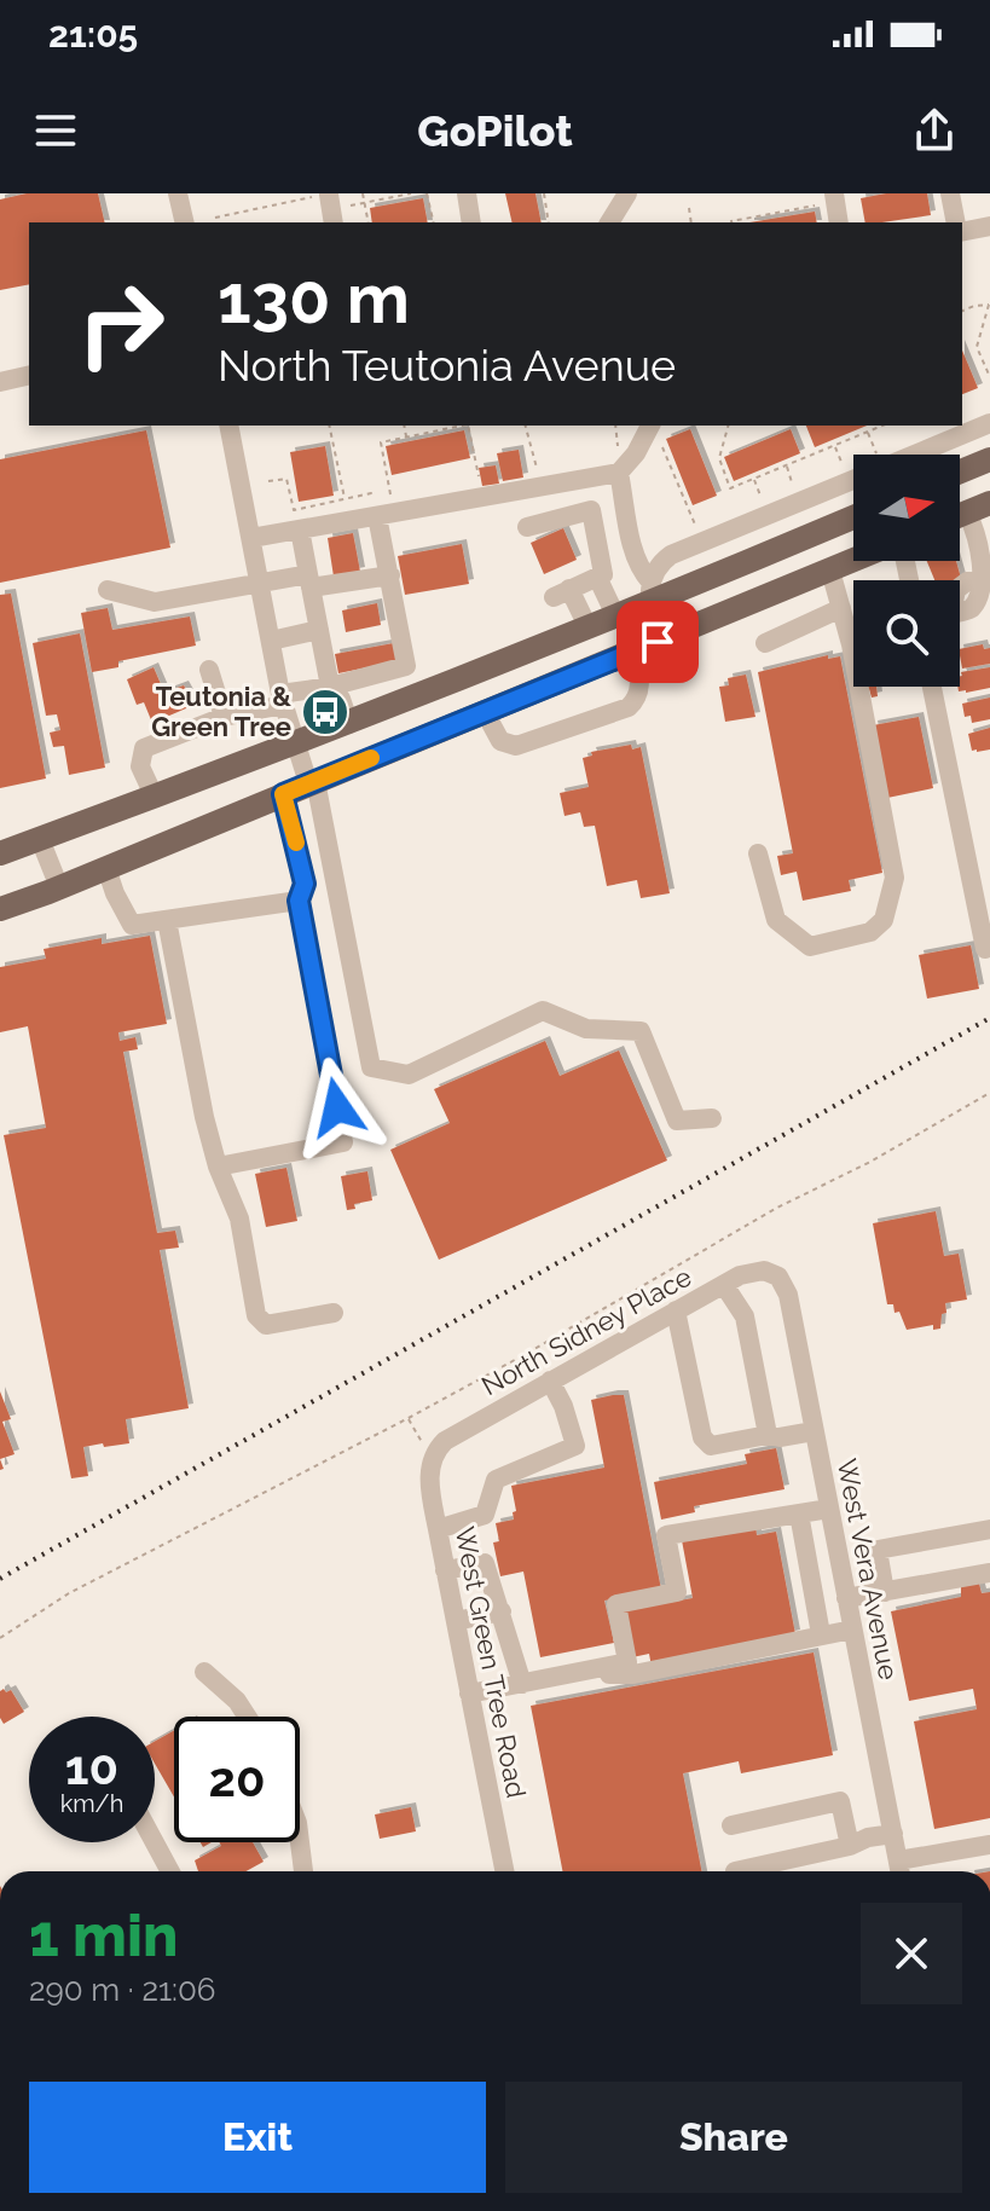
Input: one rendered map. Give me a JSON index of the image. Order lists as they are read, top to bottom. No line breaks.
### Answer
{"streets":{"street":["North Sidney Place","West Vera Avenue","West Green Tree Road"]},"crossings":[["North Sidney Place","West Vera Avenue"],["North Sidney Place","West Green Tree Road"]],"places":{"bus stop":["Teutonia & Green Tree"]},"north":"right","page":{"status":"21:05","header":"GoPilot","turn":["130 m","North Teutonia Avenue"],"speed":"10 km/h","limit":"20","heading":["1 min","290 m · 21:06"],"buttons":["Exit","Share"]}}
